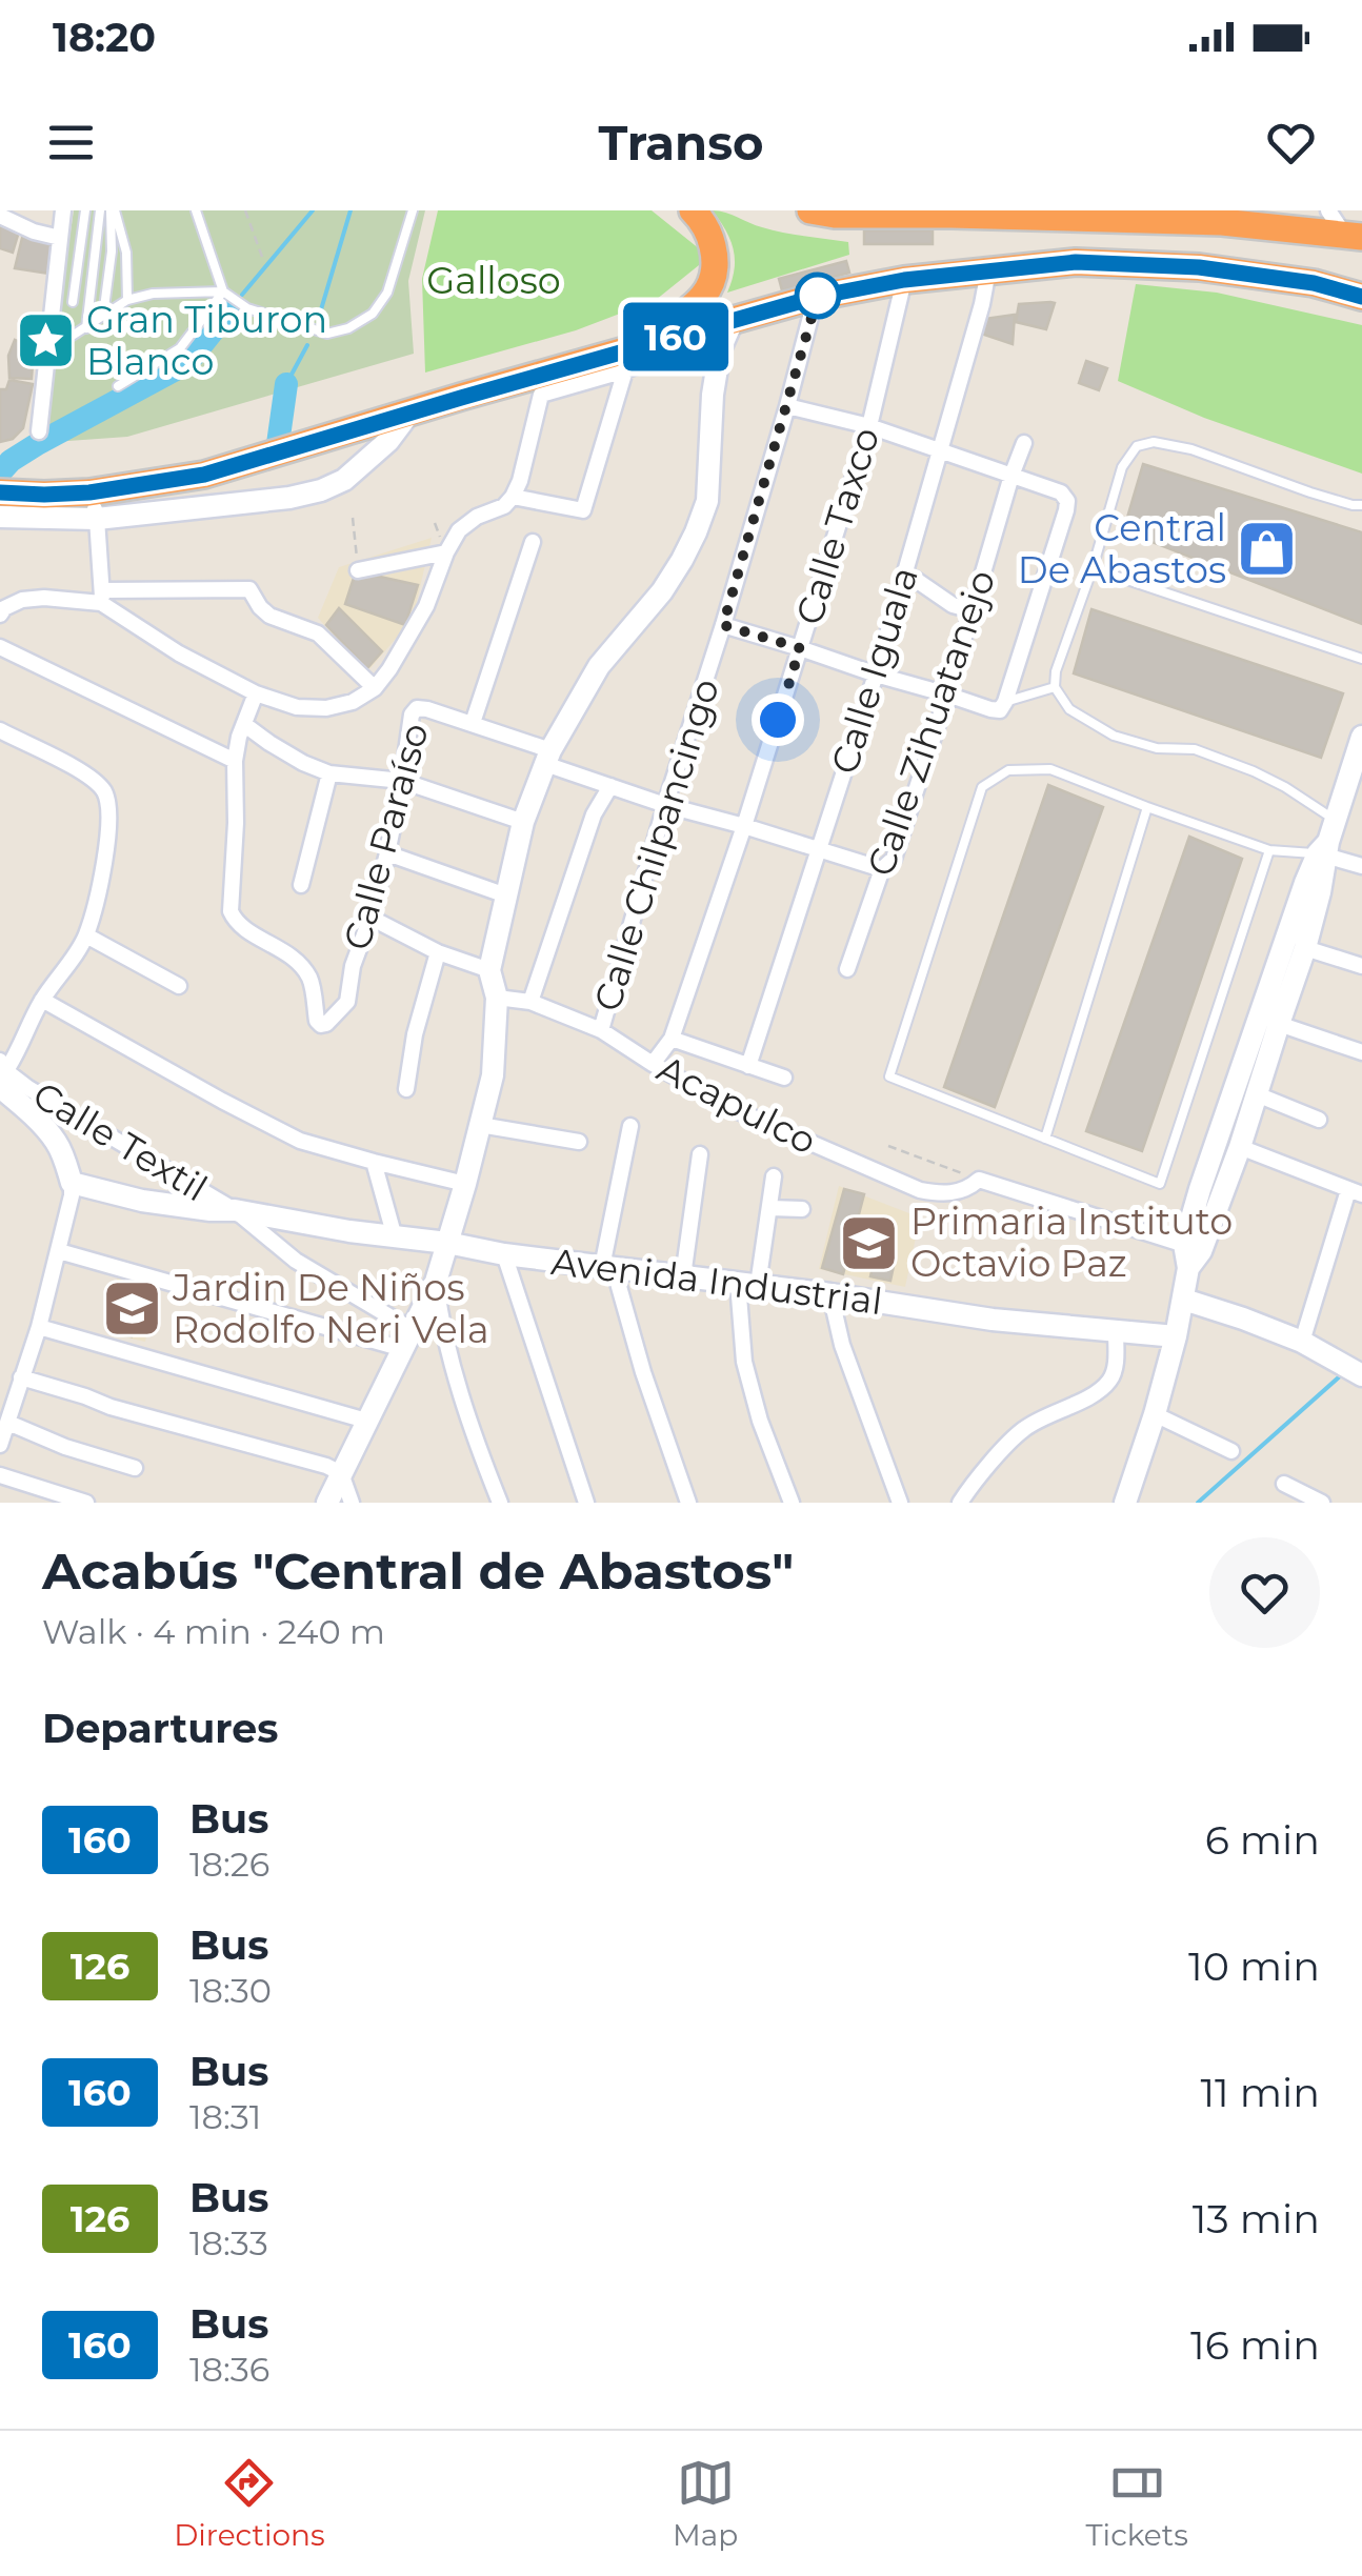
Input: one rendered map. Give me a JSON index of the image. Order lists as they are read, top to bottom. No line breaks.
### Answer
{"streets":{"street":["Calle Taxco","Calle Iguala","Calle Zihuatanejo","Calle Paraíso","Calle Chilpancingo","Acapulco","Calle Textil","Avenida Industrial"]},"crossings":[["Calle Taxco","Calle Paraíso"],["Calle Taxco","Acapulco"],["Calle Iguala","Calle Paraíso"],["Calle Zihuatanejo","Calle Paraíso"],["Calle Paraíso","Calle Chilpancingo"],["Calle Chilpancingo","Acapulco"],["Calle Textil","Avenida Industrial"]],"parks":["Galloso"],"places":{"place":["Gran Tiburon Blanco"],"shop":["Central De Abastos"],"school or university":["Primaria Instituto Octavio Paz","Jardin De Niños Rodolfo Neri Vela"]},"lines":["bus line 160"],"page":{"status":"18:20","header":"Transo","on_map":"160","heading":[["Acabús \"Central de Abastos\"","Walk · 4 min · 240 m"],"Departures"],"list":[{"mark":"160","name":"Bus","note":"18:26","value":"6 min"},{"mark":"126","name":"Bus","note":"18:30","value":"10 min"},{"mark":"160","name":"Bus","note":"18:31","value":"11 min"},{"mark":"126","name":"Bus","note":"18:33","value":"13 min"},{"mark":"160","name":"Bus","note":"18:36","value":"16 min"}],"tabs":["Directions","Map","Tickets"]}}
